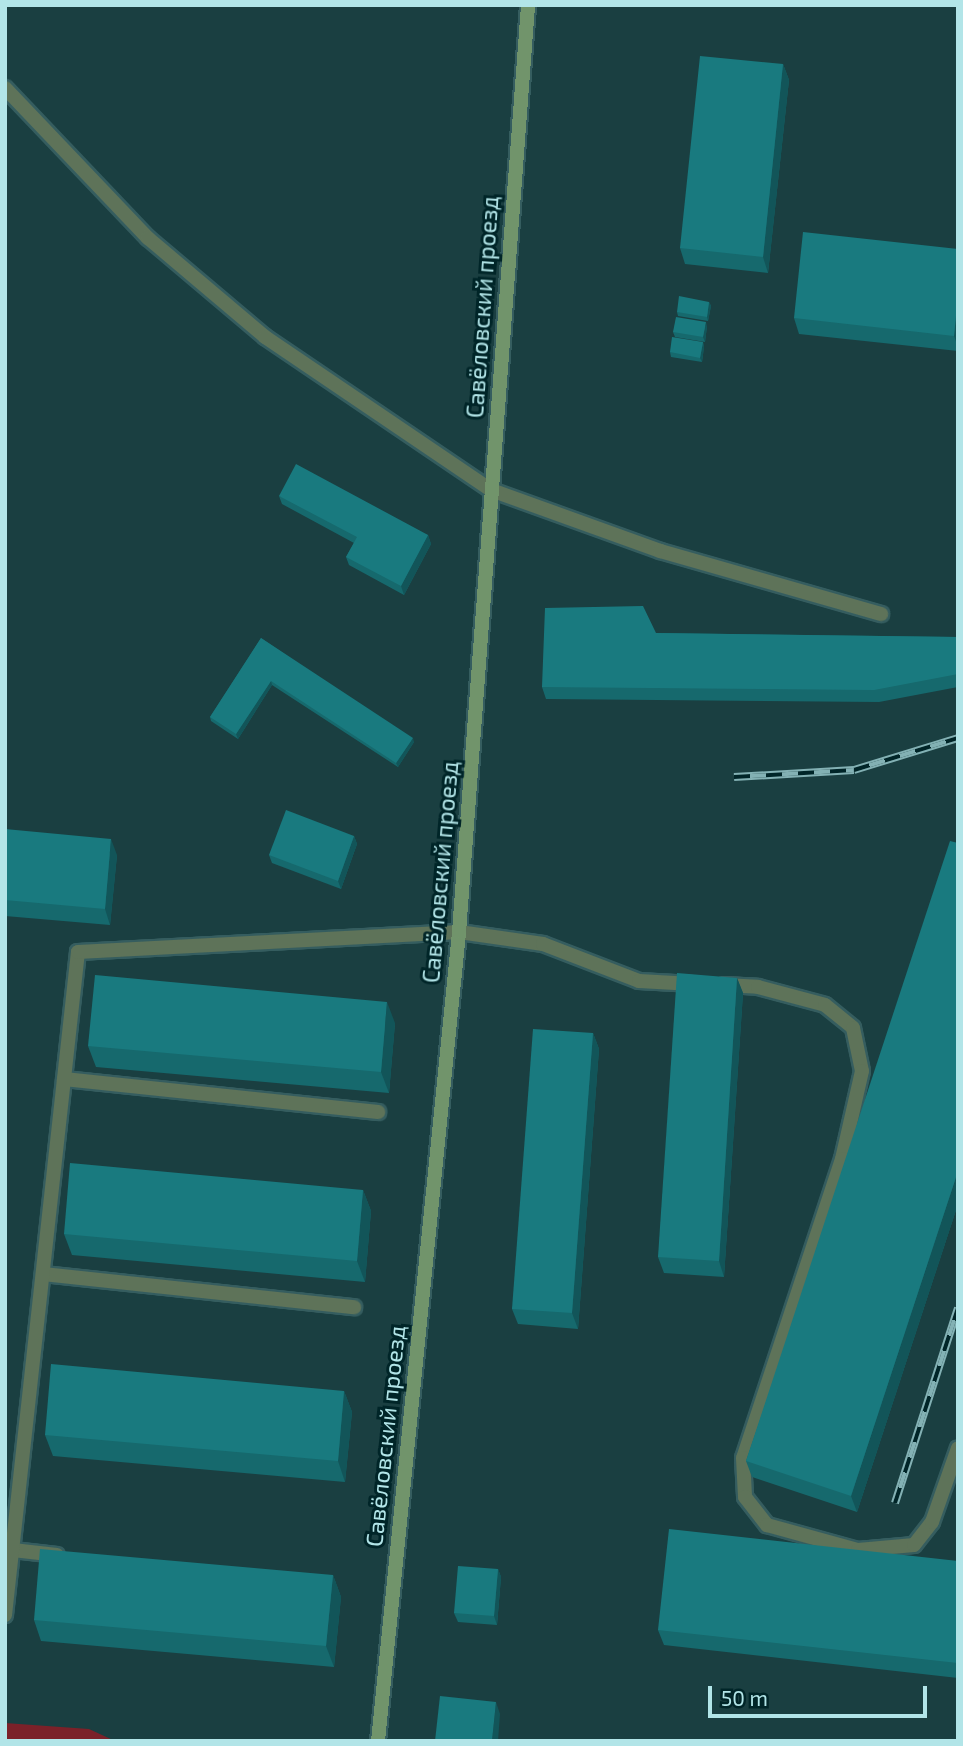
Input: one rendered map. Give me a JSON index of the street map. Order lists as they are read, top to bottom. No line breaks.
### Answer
{"streets":{"main road":["Савёловский проезд"]},"scale_bar":"50 m"}
